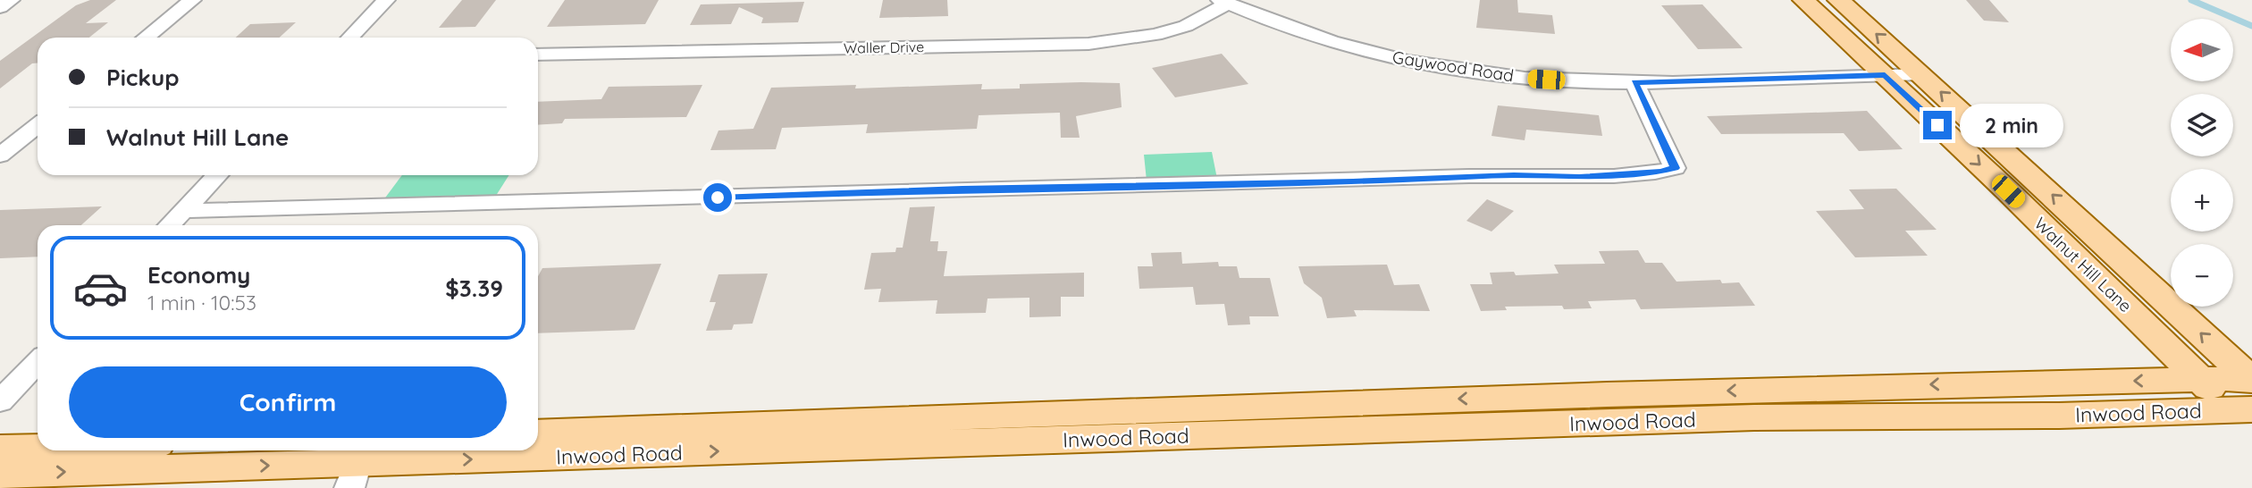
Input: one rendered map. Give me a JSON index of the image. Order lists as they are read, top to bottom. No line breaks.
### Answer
{"streets":{"main road":["Walnut Hill Lane","Inwood Road"],"street":["Waller Drive","Gaywood Road"]},"crossings":[["Waller Drive","Gaywood Road"],["Gaywood Road","Walnut Hill Lane"],["Walnut Hill Lane","Inwood Road"]],"north":"left","page":{"map_buttons":["+","−"],"banner":["Pickup","Walnut Hill Lane"],"bubble":"2 min","list":[{"name":"Economy","note":"1 min · 10:53","value":"$3.39"}],"buttons":"Confirm"}}
